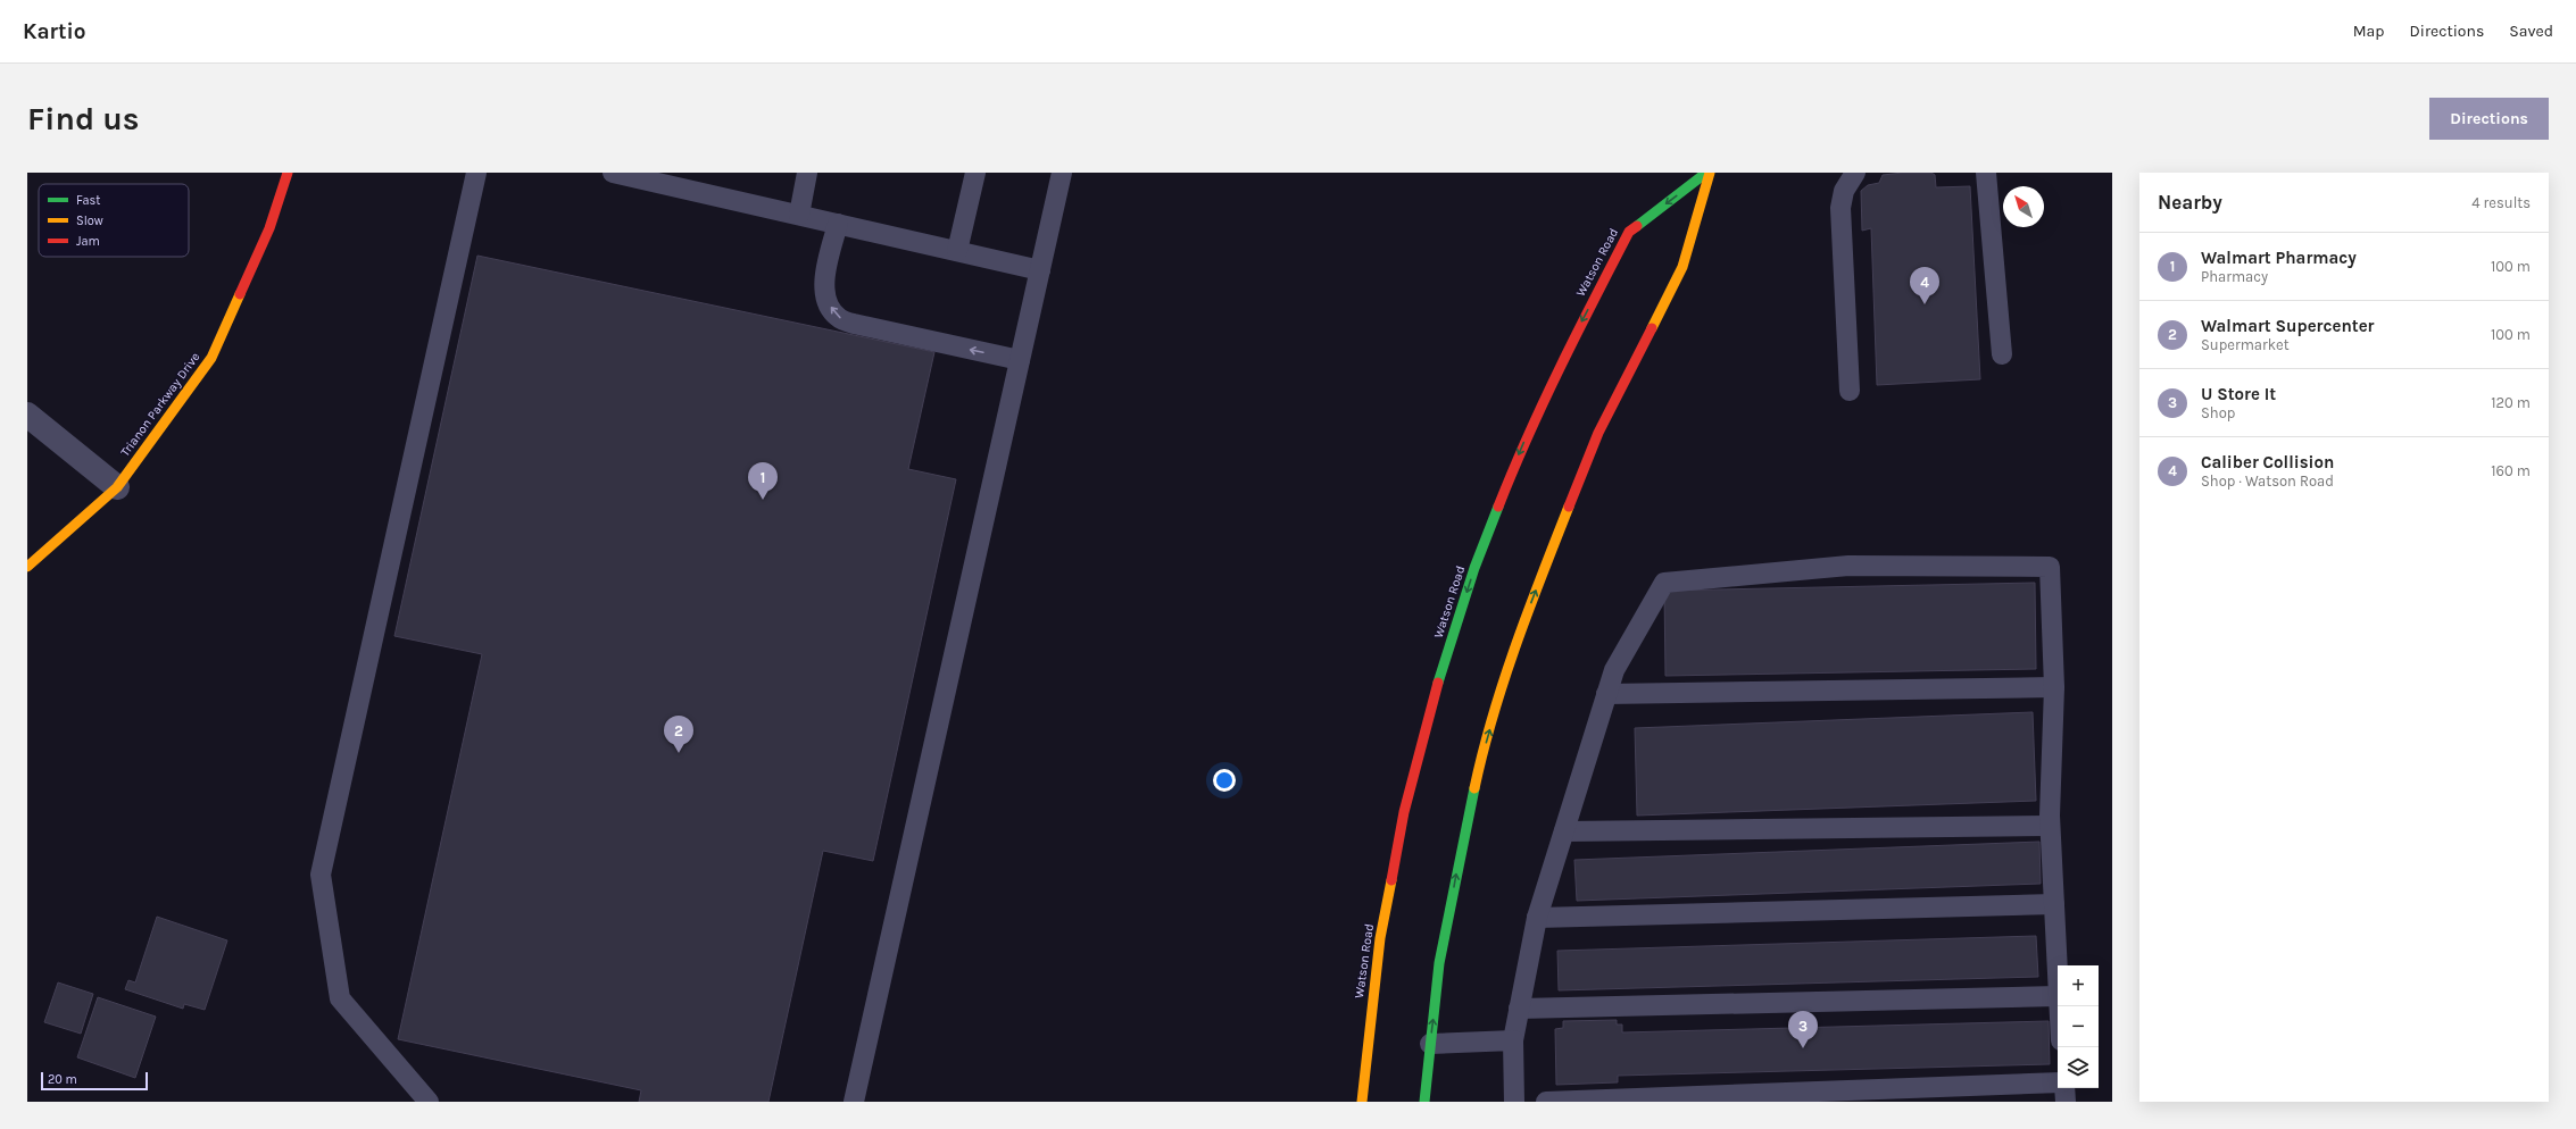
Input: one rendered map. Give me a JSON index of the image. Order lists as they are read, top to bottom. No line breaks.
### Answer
{"streets":{"main road":["Watson Road","Trianon Parkway Drive"]},"legend":["Fast","Slow","Jam"],"scale_bar":"20 m","north":"top left","page":{"header":"Kartio","nav":["Map","Directions","Saved"],"buttons":"Directions","title":"Find us","heading":["Nearby","4 results"],"list":[{"mark":"1","name":"Walmart Pharmacy","note":"Pharmacy","value":"100 m"},{"mark":"2","name":"Walmart Supercenter","note":"Supermarket","value":"100 m"},{"mark":"3","name":"U Store It","note":"Shop","value":"120 m"},{"mark":"4","name":"Caliber Collision","note":"Shop · Watson Road","value":"160 m"}],"pins":["4","1","2","3"],"map_buttons":["+","−"],"scale":"20 m"}}
